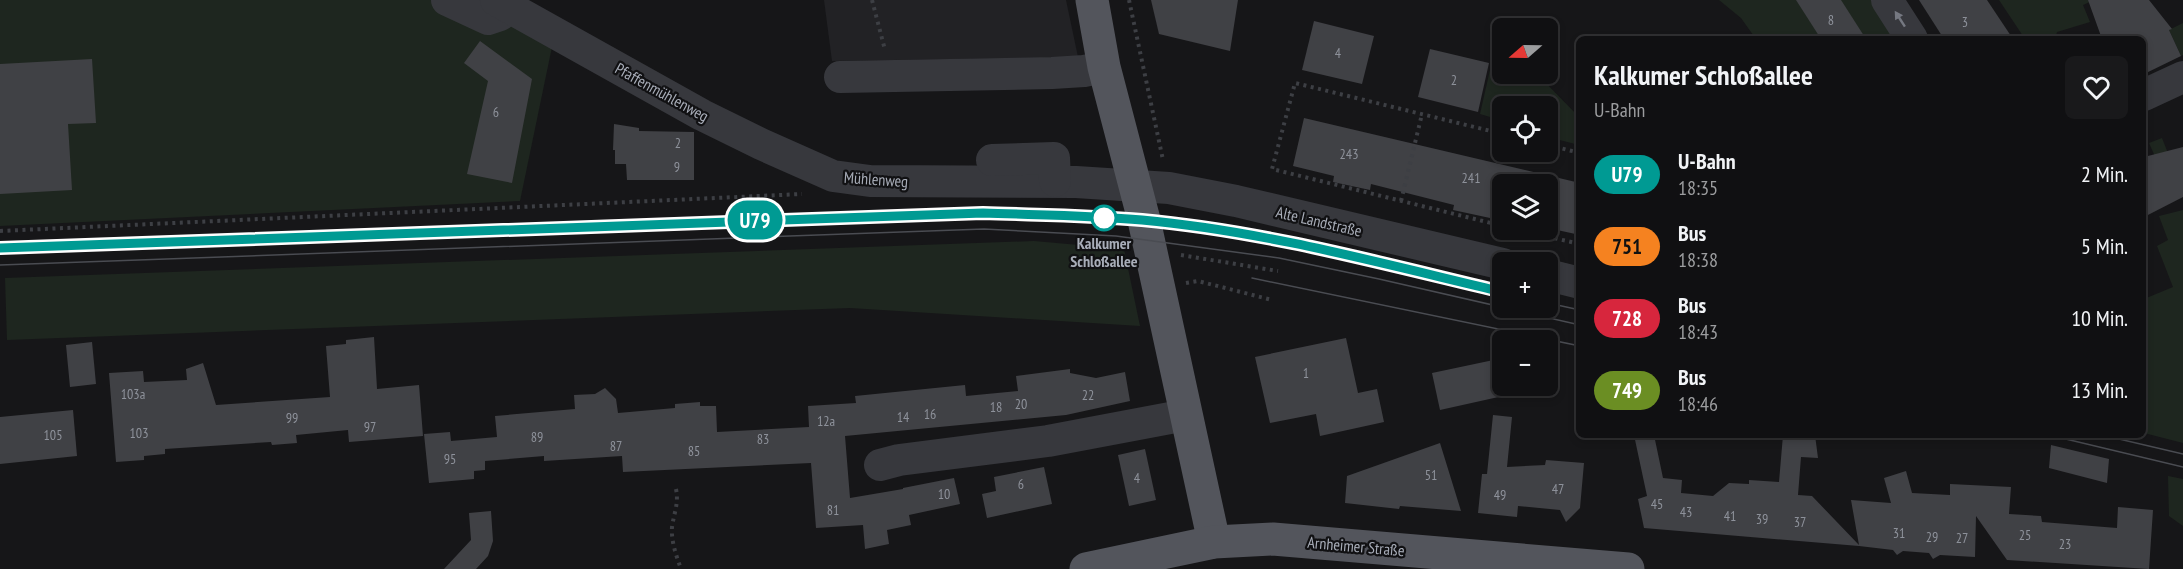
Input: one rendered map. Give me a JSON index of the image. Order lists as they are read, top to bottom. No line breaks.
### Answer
{"streets":{"main road":["Arnheimer Straße"],"street":["Pfaffenmühlenweg","Mühlenweg","Alte Landstraße"]},"crossings":[["Pfaffenmühlenweg","Mühlenweg"],["Mühlenweg","Alte Landstraße"]],"places":["Kalkumer Schloßallee"],"lines":["metro line U79"],"house_numbers":["8","3","4","2","6","2","243","9","241","1","103a","22","20","18","16","14","99","12a","97","103","105","89","83","87","85","95","51","4","6","47","10","49","45","81","43","41","39","37","31","25","29","27","23"],"north":"left","page":{"on_map":"U79","map_buttons":["+","−"],"heading":["Kalkumer Schloßallee","U-Bahn"],"list":[{"mark":"U79","name":"U-Bahn","note":"18:35","value":"2 Min."},{"mark":"751","name":"Bus","note":"18:38","value":"5 Min."},{"mark":"728","name":"Bus","note":"18:43","value":"10 Min."},{"mark":"749","name":"Bus","note":"18:46","value":"13 Min."}]}}
